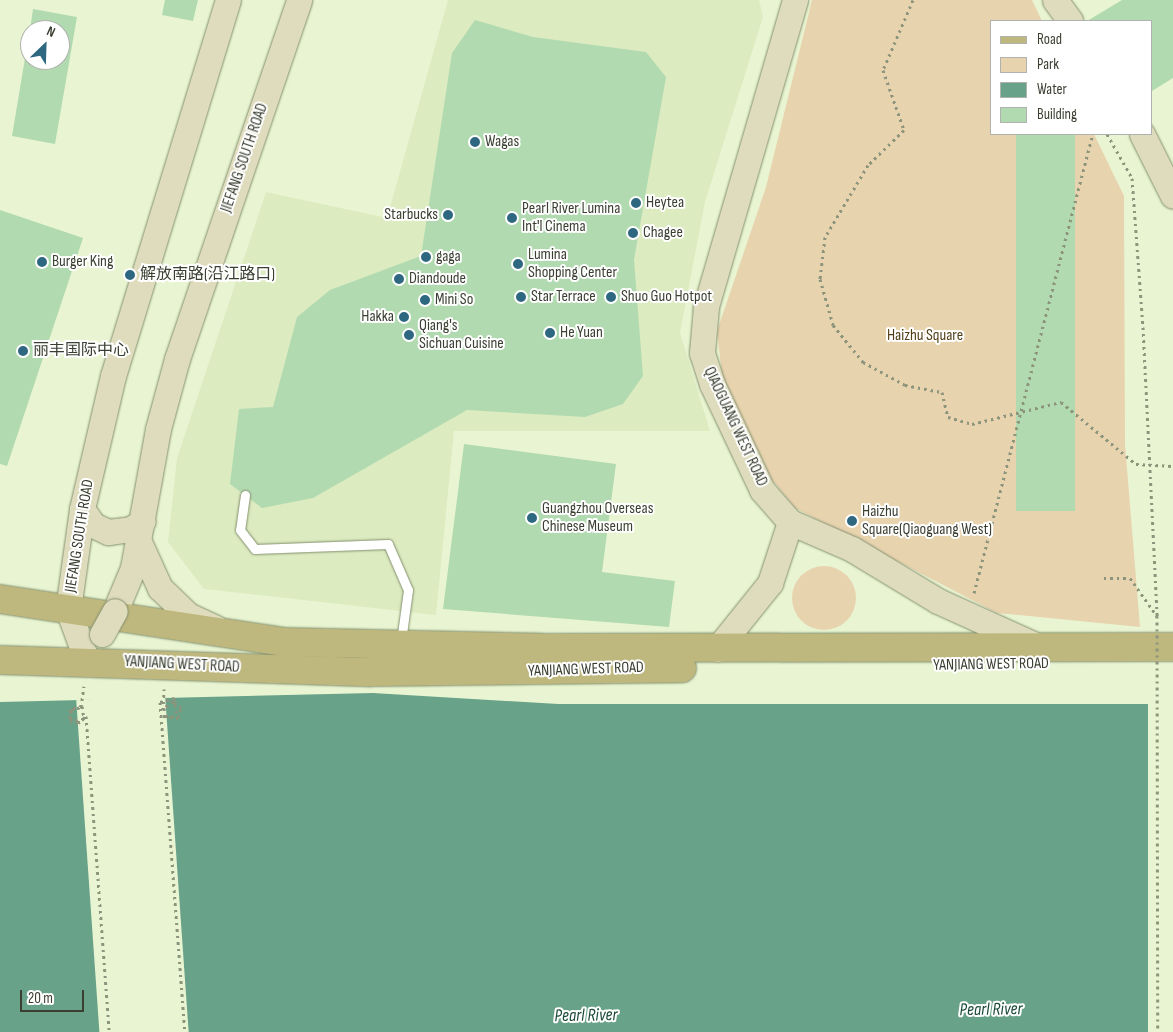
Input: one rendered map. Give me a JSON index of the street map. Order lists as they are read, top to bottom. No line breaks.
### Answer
{"streets":{"main road":["JIEFANG SOUTH ROAD","QIAOGUANG WEST ROAD","YANJIANG WEST ROAD"]},"crossings":[["JIEFANG SOUTH ROAD","YANJIANG WEST ROAD"],["QIAOGUANG WEST ROAD","YANJIANG WEST ROAD"]],"water":["Pearl River"],"parks":["Haizhu Square"],"places":["Wagas","Heytea","Starbucks","Pearl River Lumina Int'l Cinema","Chagee","gaga","Burger King","Lumina Shopping Center","解放南路(沿江路口)","Diandoude","Star Terrace","Shuo Guo Hotpot","Mini So","Hakka","He Yuan","Qiang's Sichuan Cuisine","丽丰国际中心","Guangzhou Overseas Chinese Museum","Haizhu Square(Qiaoguang West)"],"legend":["Road","Park","Water","Building"],"scale_bar":"20 m","north":"top right"}
